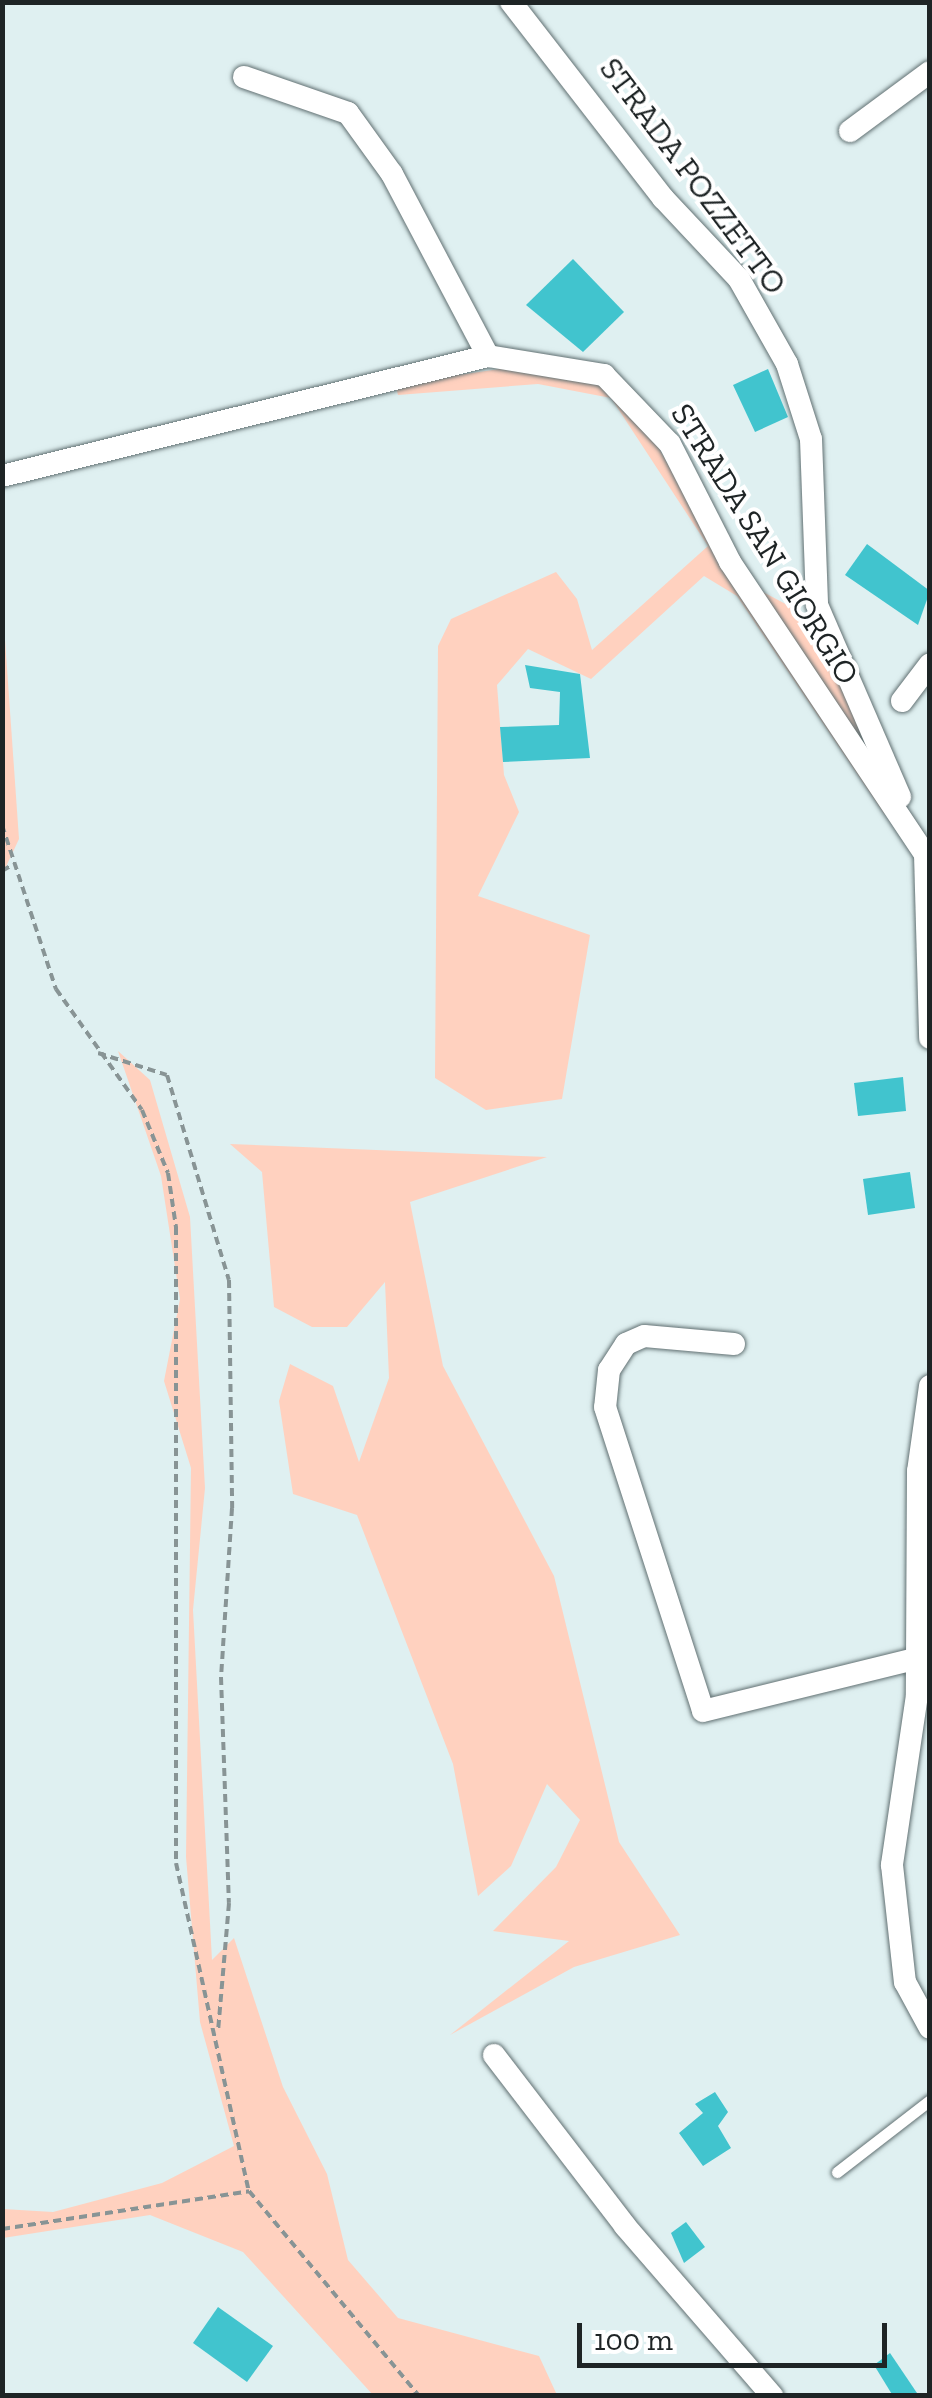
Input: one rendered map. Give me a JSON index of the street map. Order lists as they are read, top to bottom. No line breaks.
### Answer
{"streets":{"street":["STRADA POZZETTO","STRADA SAN GIORGIO"]},"crossings":[["STRADA POZZETTO","STRADA SAN GIORGIO"]],"scale_bar":"100 m"}
